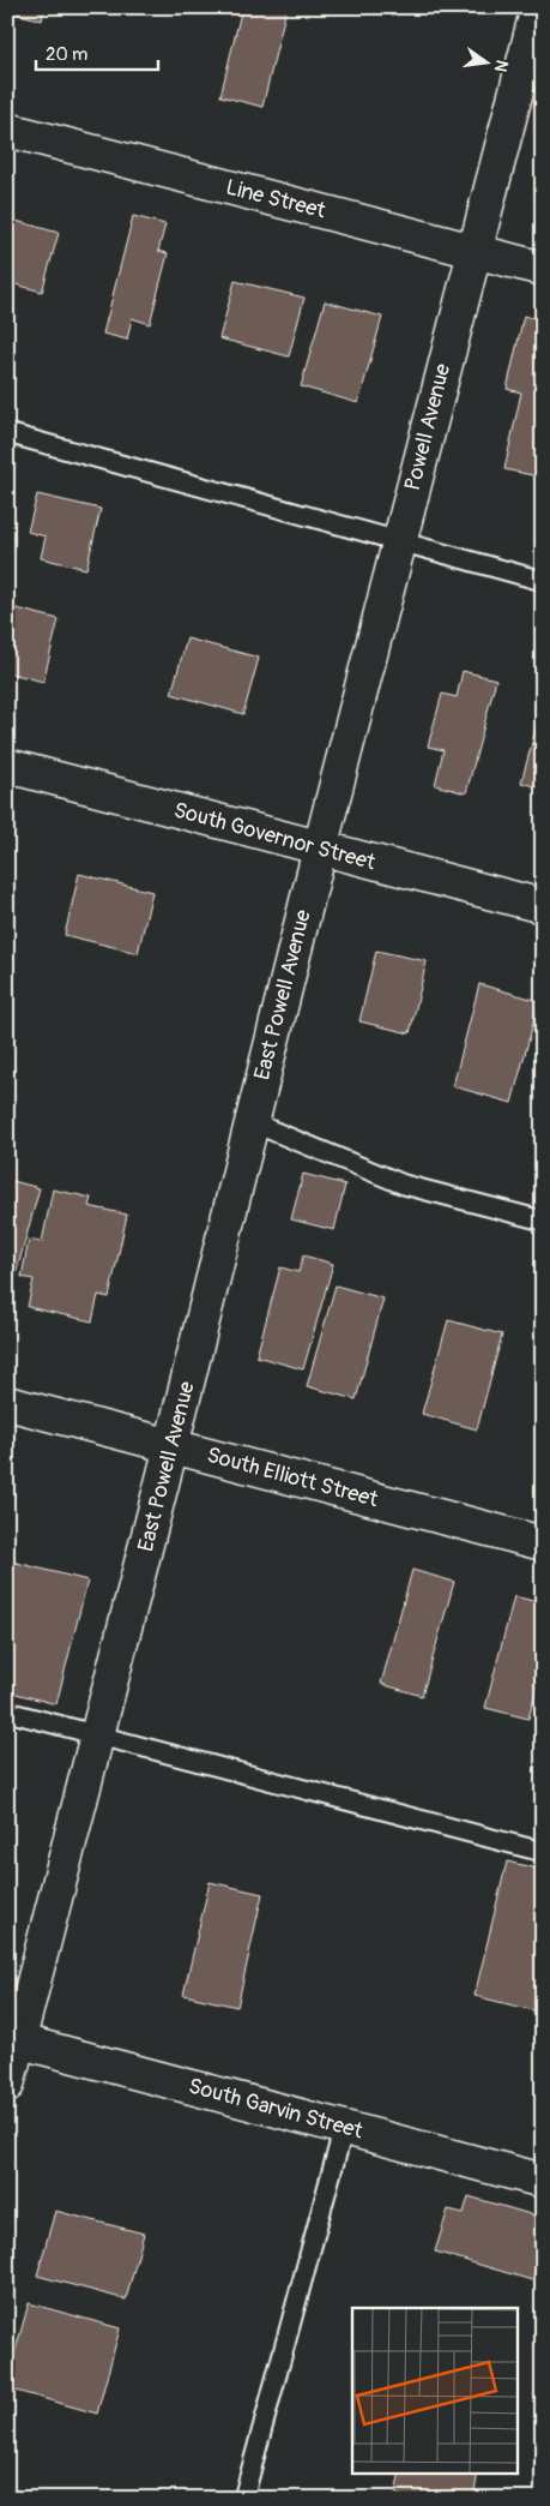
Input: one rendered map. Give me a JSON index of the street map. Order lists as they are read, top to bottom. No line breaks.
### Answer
{"streets":{"street":["Line Street","Powell Avenue","South Governor Street","East Powell Avenue","South Elliott Street","South Garvin Street"]},"crossings":[["Line Street","Powell Avenue"],["Powell Avenue","South Governor Street"],["Powell Avenue","East Powell Avenue"],["South Governor Street","East Powell Avenue"],["East Powell Avenue","South Elliott Street"],["East Powell Avenue","South Garvin Street"]],"scale_bar":"20 m","north":"right"}
